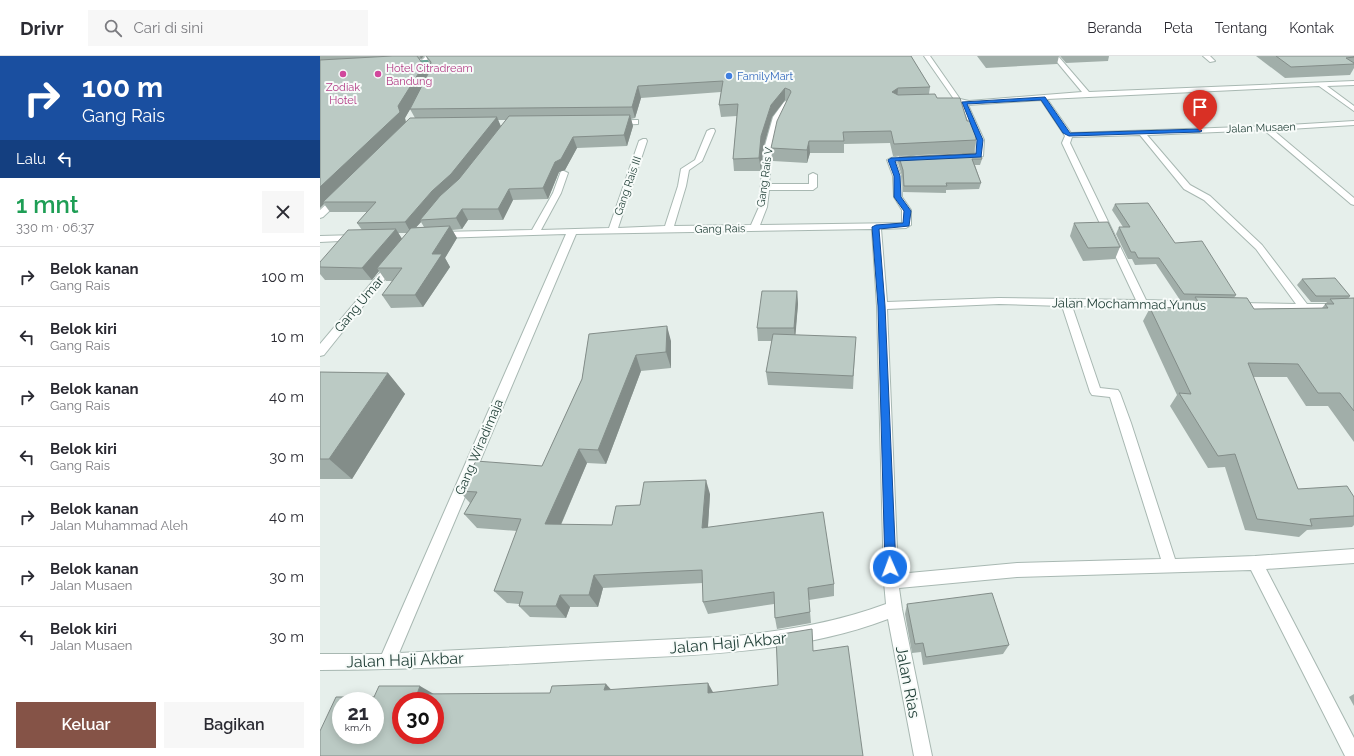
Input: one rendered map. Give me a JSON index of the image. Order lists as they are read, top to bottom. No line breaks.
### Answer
{"streets":{"street":["Jalan Musaen","Gang Rais V","Gang Rais III","Gang Rais","Gang Umar","Jalan Mochammad Yunus","Gang Wiradimaja","Jalan Haji Akbar","Jalan Rias"]},"crossings":[["Gang Rais V","Gang Rais"],["Gang Rais III","Gang Rais"],["Gang Rais","Gang Wiradimaja"],["Gang Wiradimaja","Jalan Haji Akbar"],["Jalan Haji Akbar","Jalan Rias"]],"places":["Zodiak Hotel","Hotel Citradream Bandung","FamilyMart"],"page":{"header":"Drivr","search":"Cari di sini","nav":["Beranda","Peta","Tentang","Kontak"],"turn":["100 m","Gang Rais"],"then":"Lalu","heading":["1 mnt","330 m · 06:37"],"list":[{"name":"Belok kanan","note":"Gang Rais","value":"100 m"},{"name":"Belok kiri","note":"Gang Rais","value":"10 m"},{"name":"Belok kanan","note":"Gang Rais","value":"40 m"},{"name":"Belok kiri","note":"Gang Rais","value":"30 m"},{"name":"Belok kanan","note":"Jalan Muhammad Aleh","value":"40 m"},{"name":"Belok kanan","note":"Jalan Musaen","value":"30 m"},{"name":"Belok kiri","note":"Jalan Musaen","value":"30 m"}],"speed":"21 km/h","limit":"30","buttons":["Keluar","Bagikan"]}}
